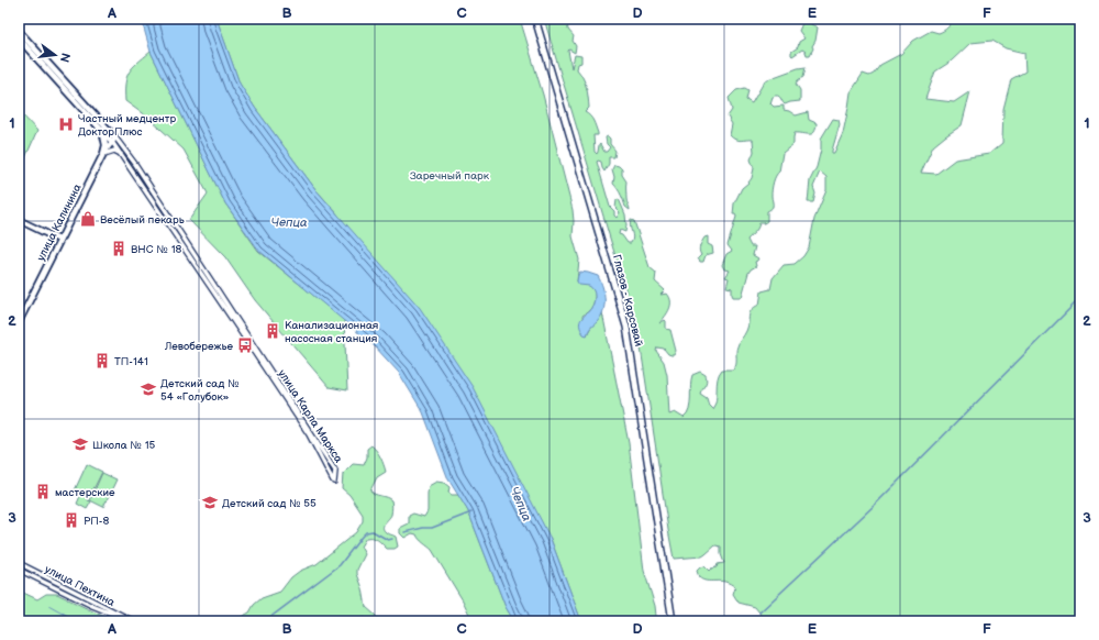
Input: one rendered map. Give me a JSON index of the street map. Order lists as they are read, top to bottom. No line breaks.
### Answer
{"streets":{"main road":["Глазов - Карсовай"],"street":["улица Калинина","улица Карла Маркса","улица Пехтина"]},"crossings":[["улица Калинина","улица Карла Маркса"]],"water":["Чепца"],"parks":["Заречный парк"],"places":{"hospital":["Частный медцентр ДокторПлюс"],"shop":["Весёлый пекарь"],"building":["ВНС № 18","Канализационная насосная станция","ТП-141","мастерские","РП-8"],"bus stop":["Левобережье"],"school or university":["Детский сад № 54 «Голубок»","Школа № 15","Детский сад № 55"]},"north":"right","grid":{"columns":["A","B","C","D","E","F"],"rows":["1","2","3"]}}
